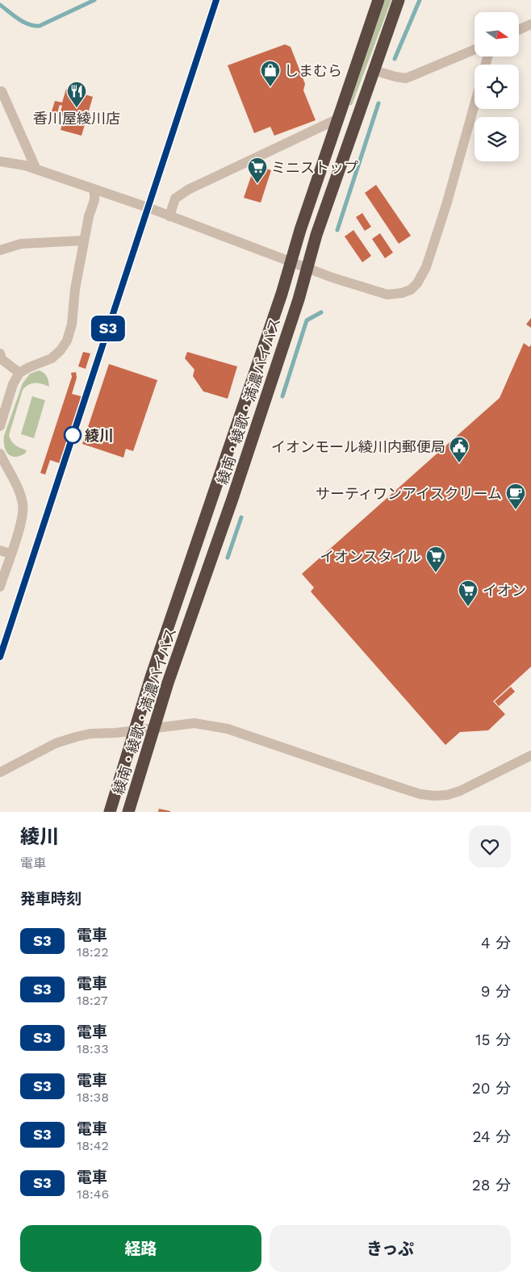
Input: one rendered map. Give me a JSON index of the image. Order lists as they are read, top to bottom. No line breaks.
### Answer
{"streets":{"highway":["綾南・綾歌・満濃バイパス"]},"places":{"shop":["しまむら"],"restaurant":["香川屋綾川店"],"supermarket":["ミニストップ","イオンスタイル","イオン"],"other":["綾川"],"public building":["イオンモール綾川内郵便局"],"cafe":["サーティワンアイスクリーム"]},"north":"right","page":{"on_map":"S3","heading":[["綾川","電車"],"発車時刻"],"list":[{"mark":"S3","name":"電車","note":"18:22","value":"4 分"},{"mark":"S3","name":"電車","note":"18:27","value":"9 分"},{"mark":"S3","name":"電車","note":"18:33","value":"15 分"},{"mark":"S3","name":"電車","note":"18:38","value":"20 分"},{"mark":"S3","name":"電車","note":"18:42","value":"24 分"},{"mark":"S3","name":"電車","note":"18:46","value":"28 分"}],"buttons":["経路","きっぷ"]}}
